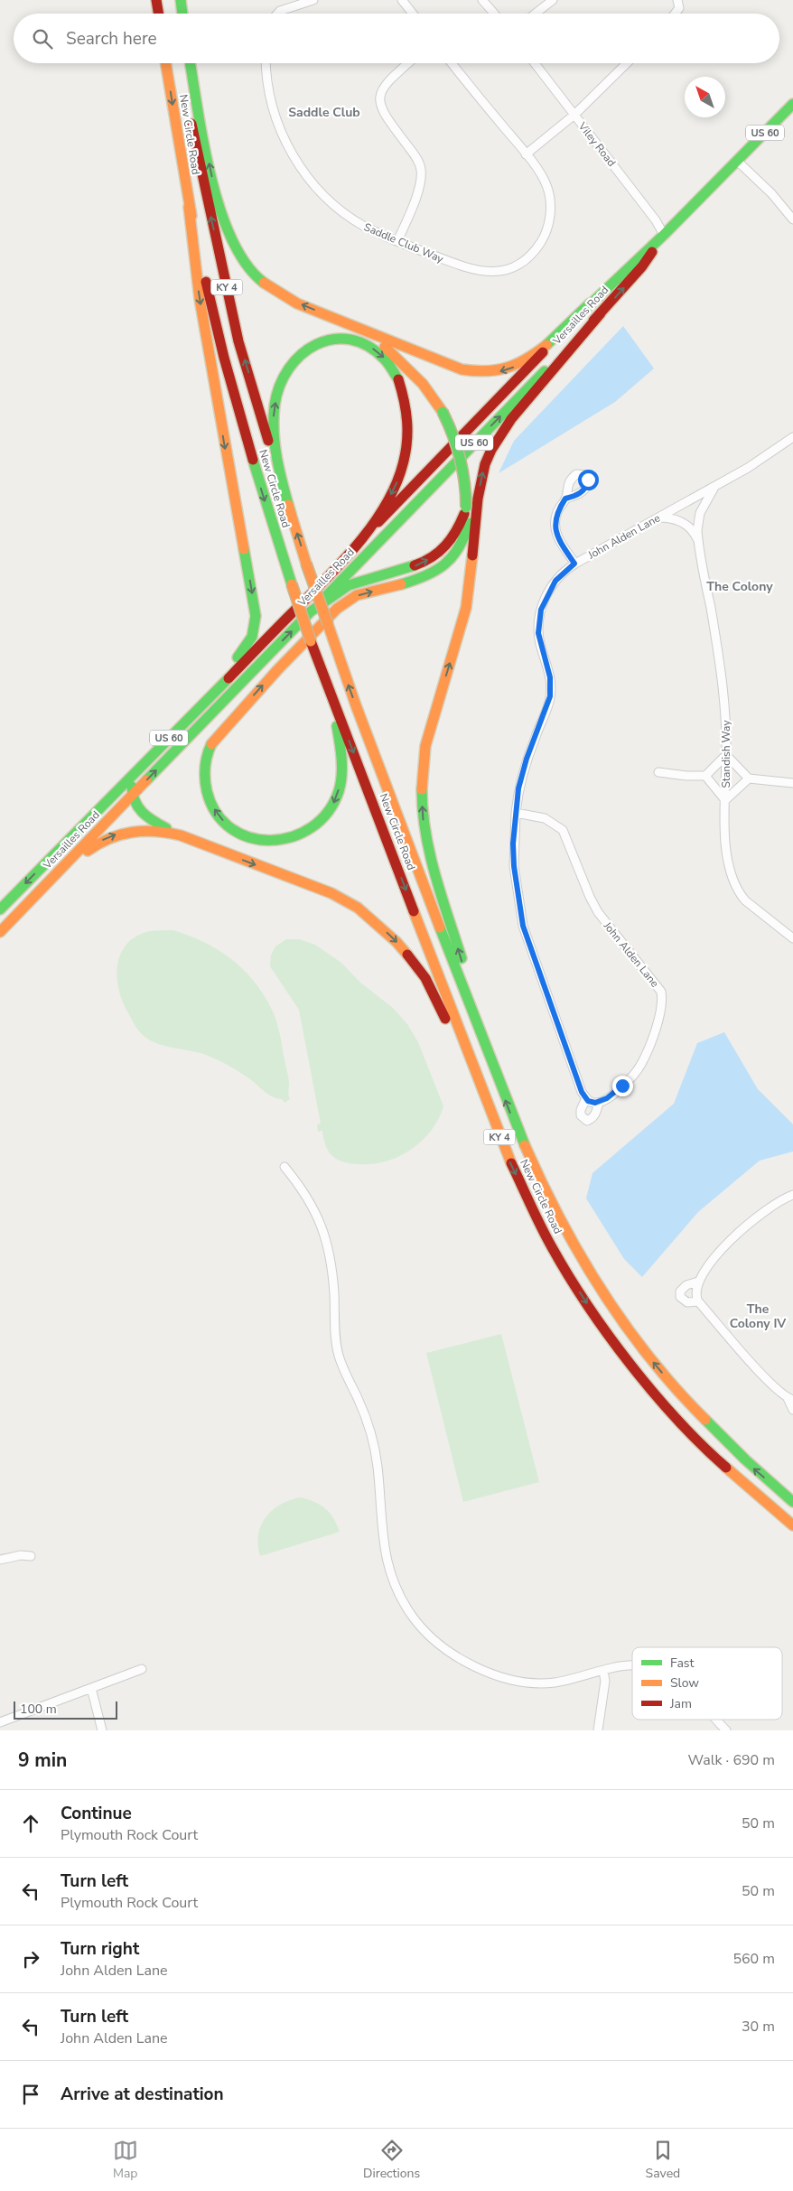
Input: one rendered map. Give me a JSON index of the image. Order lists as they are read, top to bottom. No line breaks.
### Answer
{"streets":{"main road":["US 60","New Circle Road","KY 4","Versailles Road"],"street":["Viley Road","Saddle Club Way","John Alden Lane","Standish Way"]},"crossings":[["Viley Road","Versailles Road"],["John Alden Lane","Standish Way"]],"districts":["Saddle Club","The Colony","The Colony IV"],"legend":["Fast","Slow","Jam"],"scale_bar":"100 m","north":"top left","page":{"search":"Search here","scale":"100 m","heading":["9 min","Walk · 690 m"],"list":[["Continue","Plymouth Rock Court","50 m"],["Turn left","Plymouth Rock Court","50 m"],["Turn right","John Alden Lane","560 m"],["Turn left","John Alden Lane","30 m"],"Arrive at destination"],"nav":["Map","Directions","Saved"]}}
